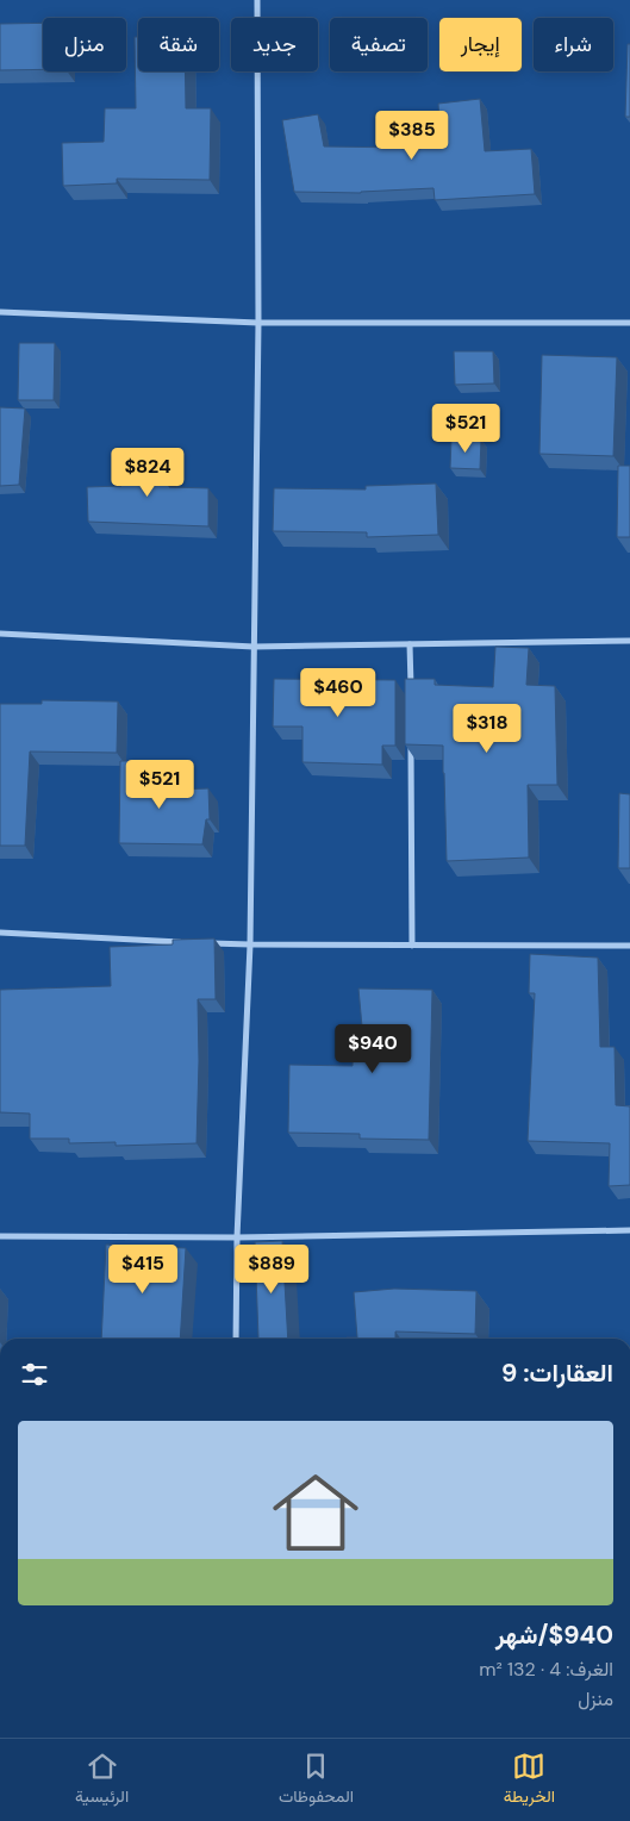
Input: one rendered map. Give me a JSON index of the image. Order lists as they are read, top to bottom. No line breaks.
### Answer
{"page":{"chip":["شراء","إيجار","تصفية","جديد","شقة","منزل"],"price":["$385","$521","$824","$460","$318","$521","$940","$415","$889"],"heading":"العقارات: 9","list":[{"name":"$940/شهر","note":"الغرف: 4 · 132 m² · منزل"}],"tabs":["الخريطة","المحفوظات","الرئيسية"]}}
